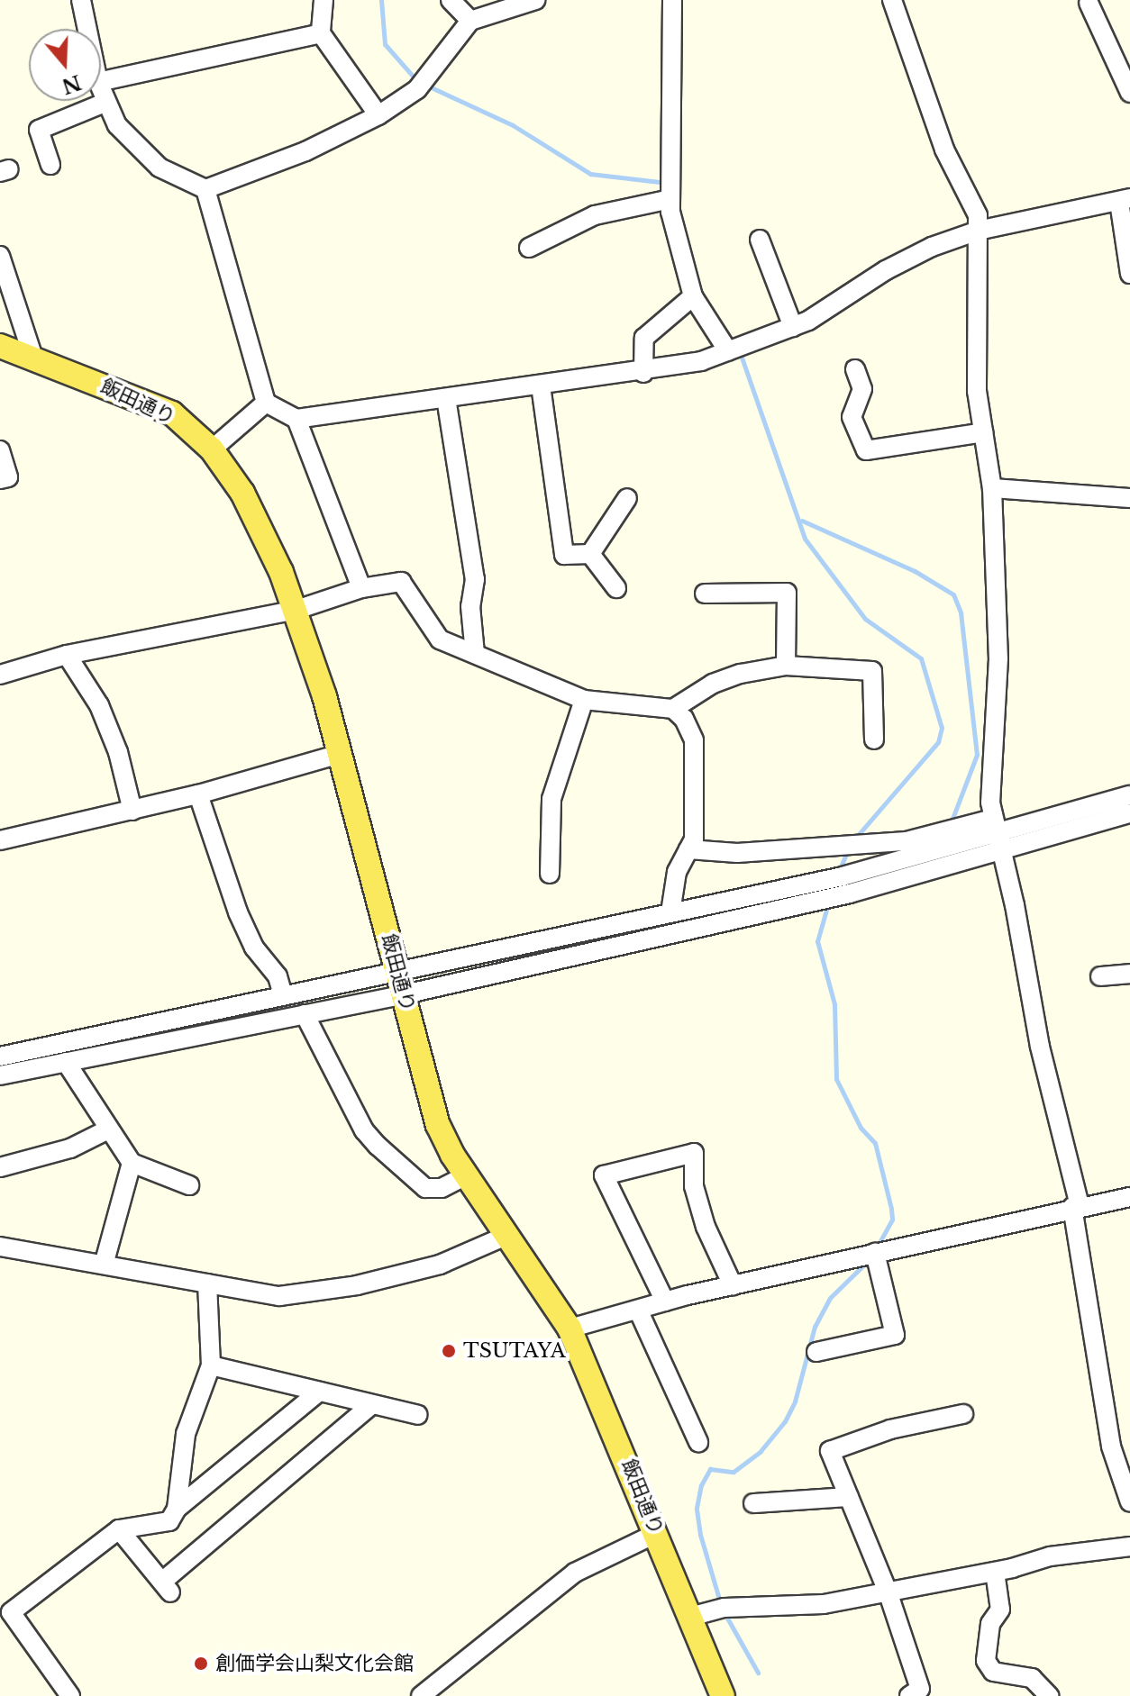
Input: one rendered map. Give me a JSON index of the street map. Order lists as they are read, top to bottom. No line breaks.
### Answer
{"streets":{"main road":["飯田通り"]},"places":["TSUTAYA","創価学会山梨文化会館"],"north":"bottom"}
